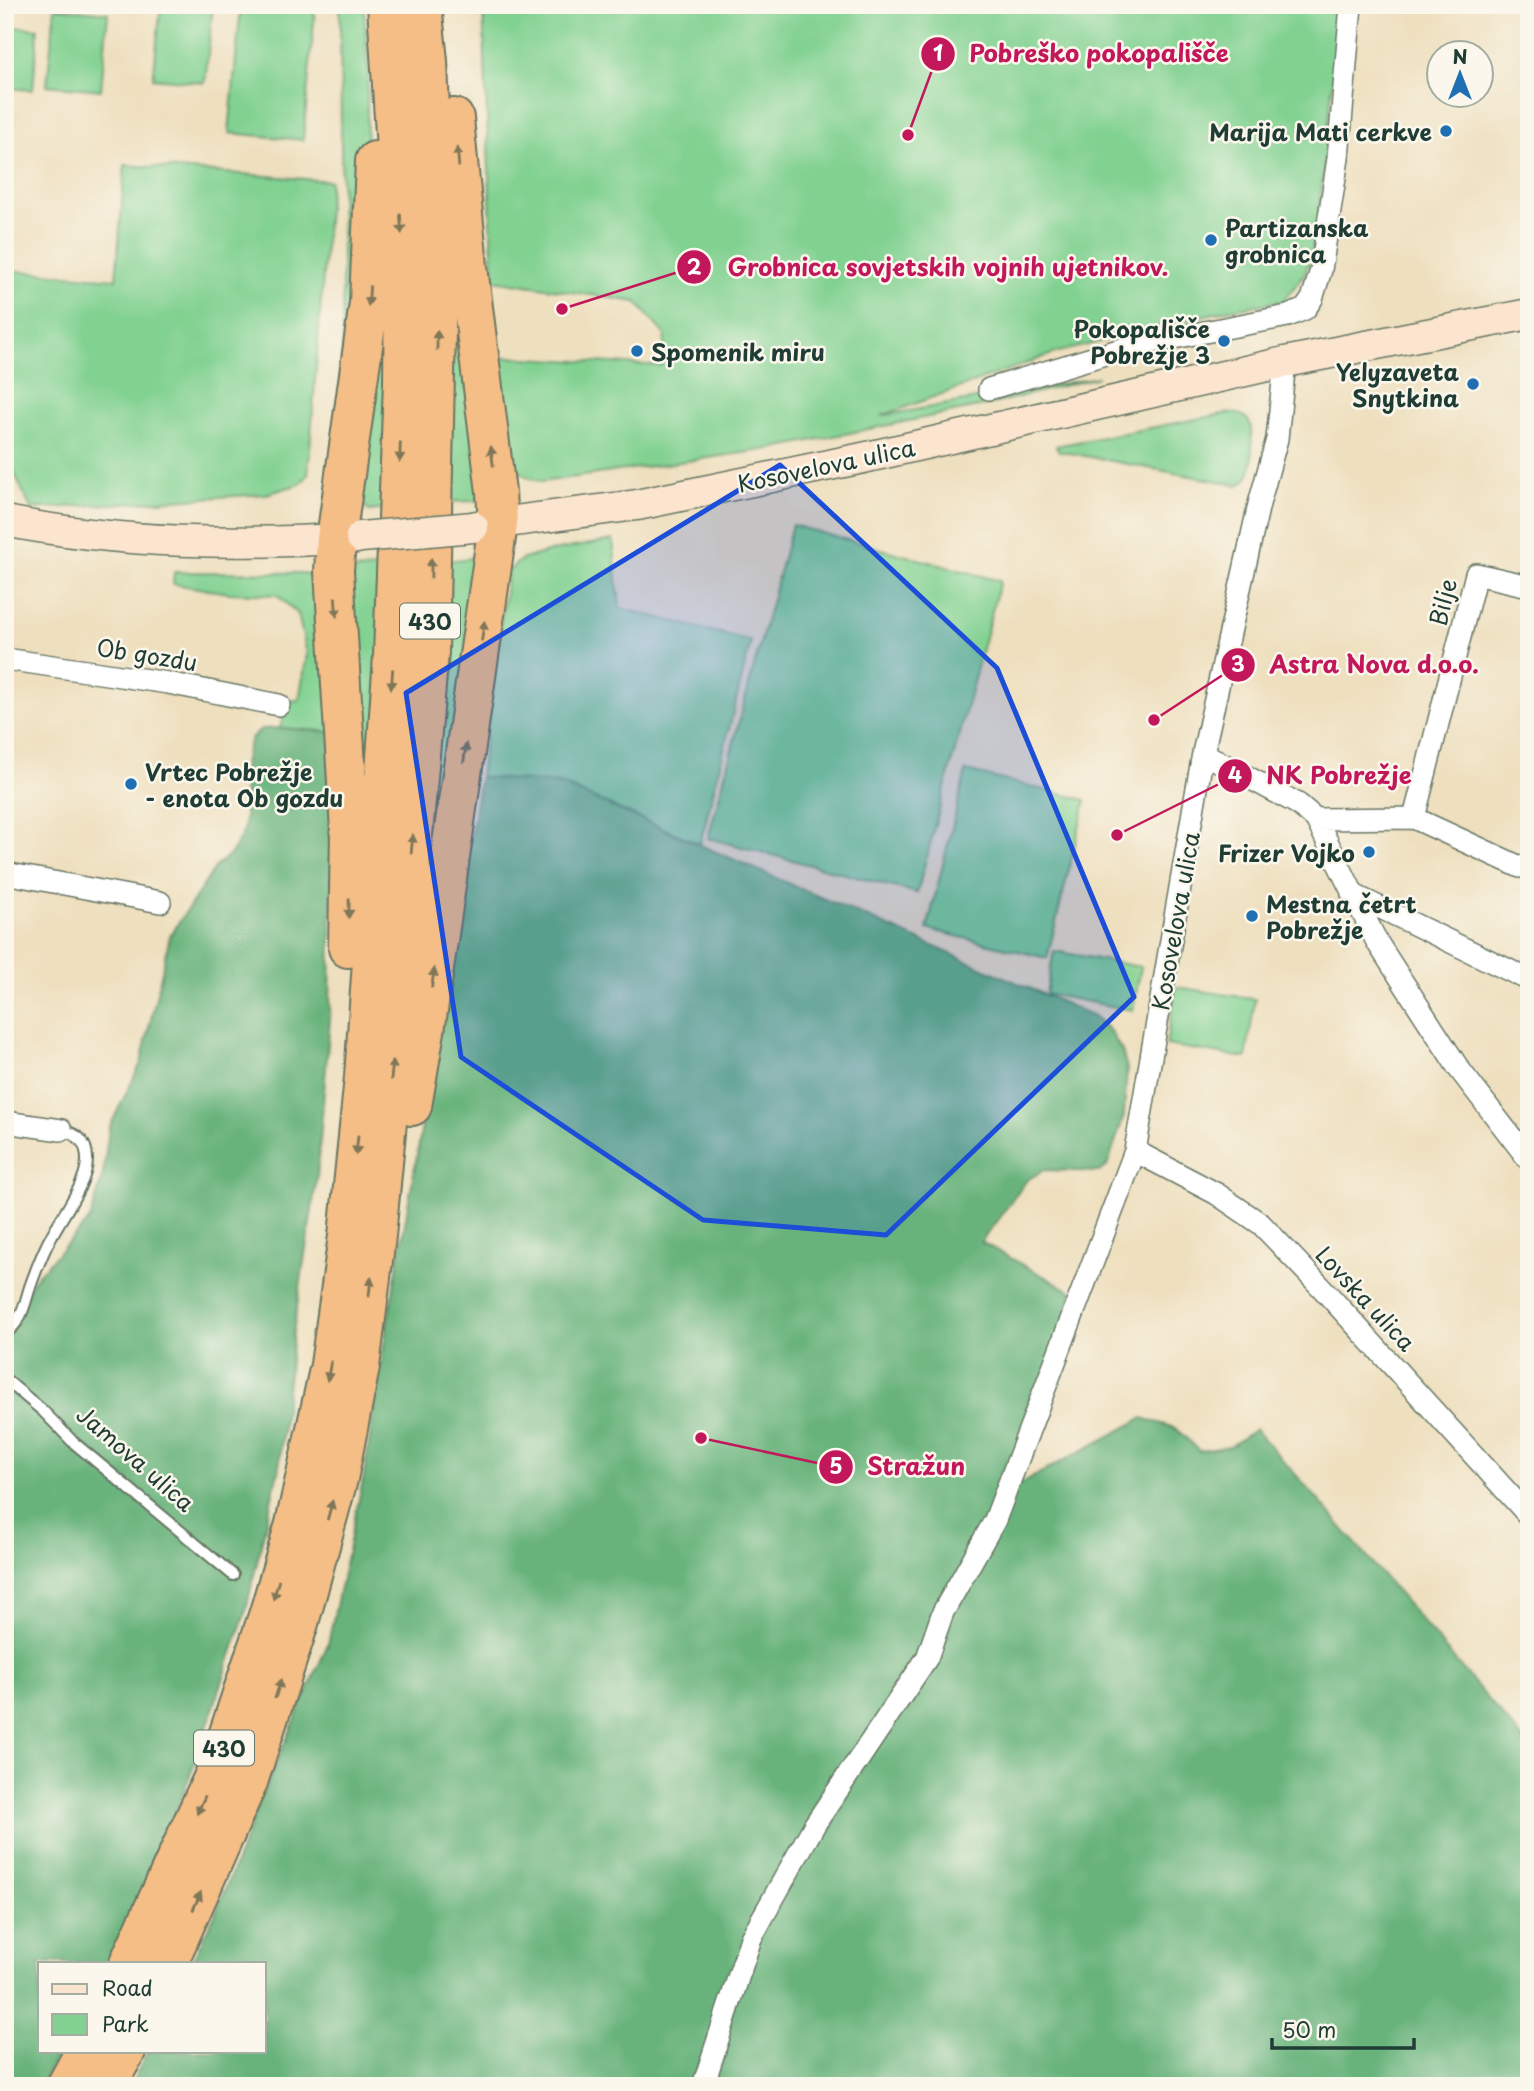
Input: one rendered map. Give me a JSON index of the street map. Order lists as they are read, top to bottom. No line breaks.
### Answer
{"streets":{"highway":["430"],"street":["Kosovelova ulica","Bilje","Ob gozdu","Lovska ulica"],"lane":["Jamova ulica"]},"crossings":[["Kosovelova ulica","Lovska ulica"]],"places":["Marija Mati cerkve","Pobreško pokopališče","Partizanska grobnica","Grobnica sovjetskih vojnih ujetnikov.","Pokopališče Pobrežje 3","Spomenik miru","Yelyzaveta Snytkina","Astra Nova d.o.o.","Vrtec Pobrežje - enota Ob gozdu","NK Pobrežje","Frizer Vojko","Mestna četrt Pobrežje","Stražun"],"legend":["Road","Park"],"scale_bar":"50 m","north":"top"}
